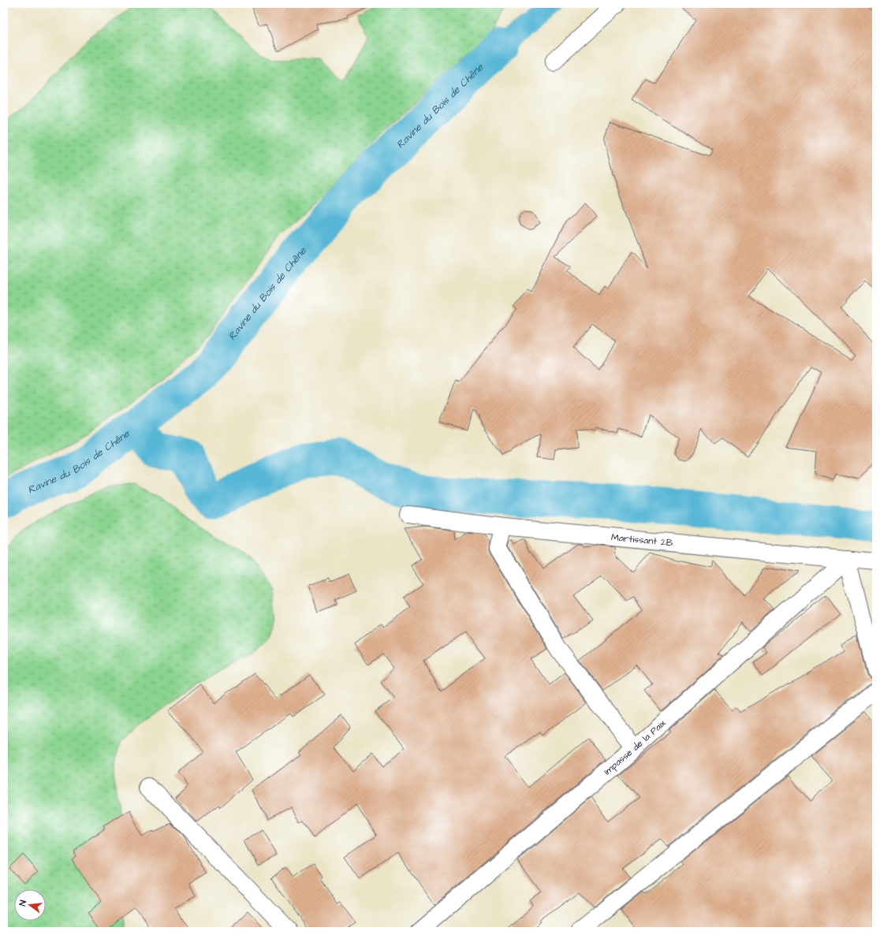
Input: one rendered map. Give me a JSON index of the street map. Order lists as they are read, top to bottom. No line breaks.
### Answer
{"streets":{"street":["Martissant 2B","Impasse de la Paix"]},"crossings":[["Martissant 2B","Impasse de la Paix"]],"water":["Ravine du Bois de Chêne"],"north":"left"}
